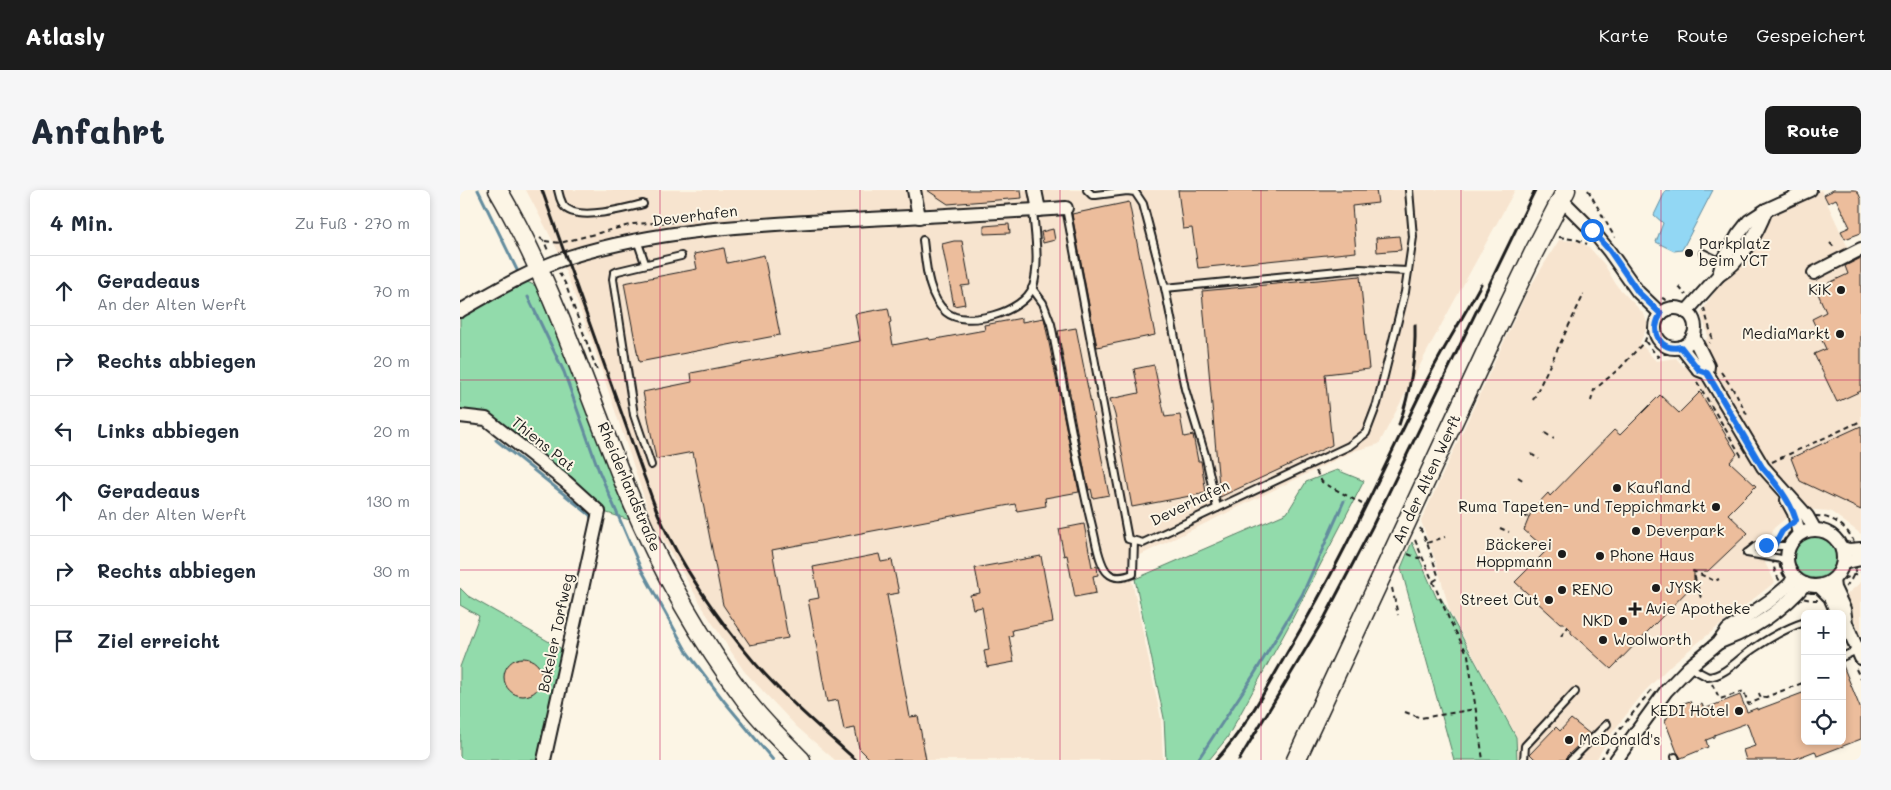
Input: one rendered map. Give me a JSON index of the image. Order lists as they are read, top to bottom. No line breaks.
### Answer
{"streets":{"main road":["An der Alten Werft","Rheiderlandstraße"],"street":["Deverhafen","Thiens Pat","Bokeler Torfweg"]},"crossings":[["Deverhafen","Rheiderlandstraße"],["Thiens Pat","Bokeler Torfweg"]],"places":{"other":["Parkplatz beim YCT","KiK","MediaMarkt","Kaufland","Ruma Tapeten- und Teppichmarkt","Deverpark","Bäckerei Hoppmann","Phone Haus","JYSK","RENO","Street Cut","NKD","Woolworth","KEDI Hotel","McDonald's"],"health":["Avie Apotheke"]},"page":{"header":"Atlasly","nav":["Karte","Route","Gespeichert"],"buttons":"Route","title":"Anfahrt","heading":["4 Min.","Zu Fuß · 270 m"],"list":[["Geradeaus","An der Alten Werft","70 m"],["Rechts abbiegen","20 m"],["Links abbiegen","20 m"],["Geradeaus","An der Alten Werft","130 m"],["Rechts abbiegen","30 m"],"Ziel erreicht"],"map_buttons":["+","−"]}}
